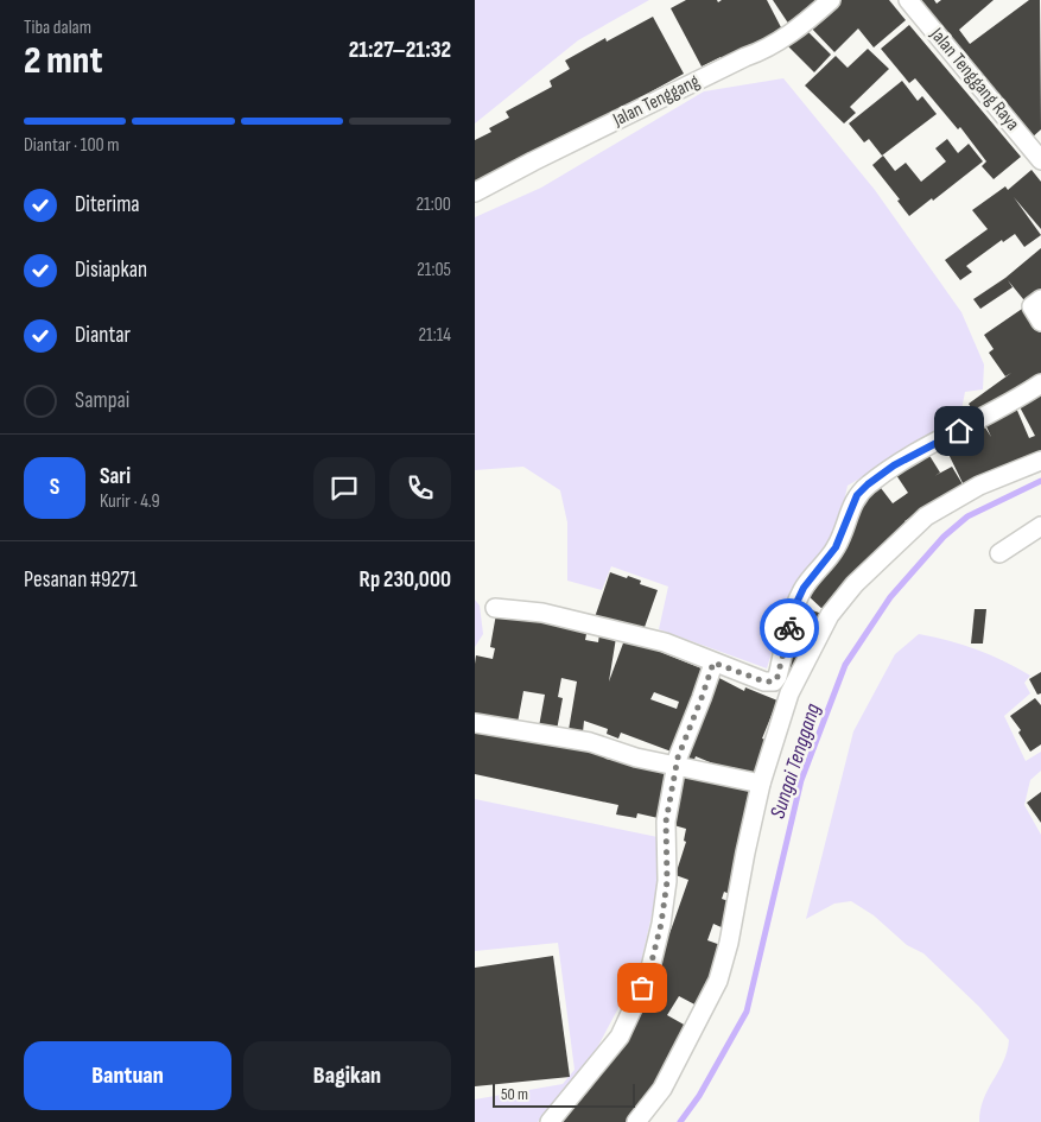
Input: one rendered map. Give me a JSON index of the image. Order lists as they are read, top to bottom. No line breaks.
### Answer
{"streets":{"street":["Jalan Tenggang Raya","Jalan Tenggang"]},"water":["Sungai Tenggang"],"scale_bar":"50 m","page":{"heading":["2 mnt","Tiba dalam","21:27–21:32"],"panel":["Sari","Kurir · 4.9","Pesanan #9271","Rp 230,000"],"bar":"Diantar · 100 m","list":[["Diterima","21:00"],["Disiapkan","21:05"],["Diantar","21:14"],"Sampai"],"round":"S","buttons":["Bantuan","Bagikan"],"scale":"50 m"}}
